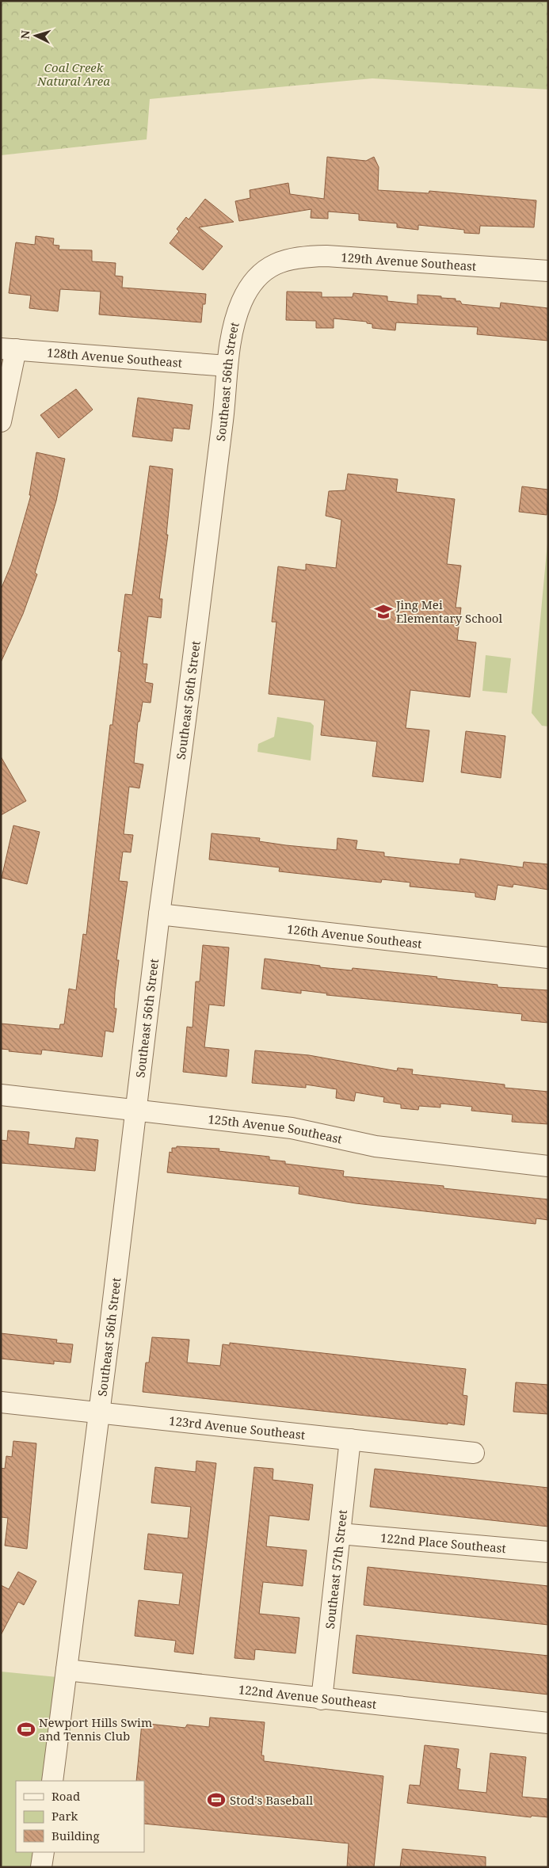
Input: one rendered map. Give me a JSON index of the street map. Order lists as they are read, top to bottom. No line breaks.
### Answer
{"streets":{"street":["129th Avenue Southeast","128th Avenue Southeast","Southeast 56th Street","126th Avenue Southeast","125th Avenue Southeast","123rd Avenue Southeast","122nd Place Southeast","Southeast 57th Street","122nd Avenue Southeast"]},"crossings":[["129th Avenue Southeast","Southeast 56th Street"],["128th Avenue Southeast","Southeast 56th Street"],["Southeast 56th Street","126th Avenue Southeast"],["Southeast 56th Street","125th Avenue Southeast"],["Southeast 56th Street","123rd Avenue Southeast"],["Southeast 56th Street","122nd Avenue Southeast"],["123rd Avenue Southeast","Southeast 57th Street"],["122nd Place Southeast","Southeast 57th Street"],["Southeast 57th Street","122nd Avenue Southeast"]],"parks":["Coal Creek Natural Area"],"places":{"school or university":["Jing Mei Elementary School"],"sports":["Newport Hills Swim and Tennis Club","Stod's Baseball"]},"legend":["Road","Park","Building"],"north":"left"}
